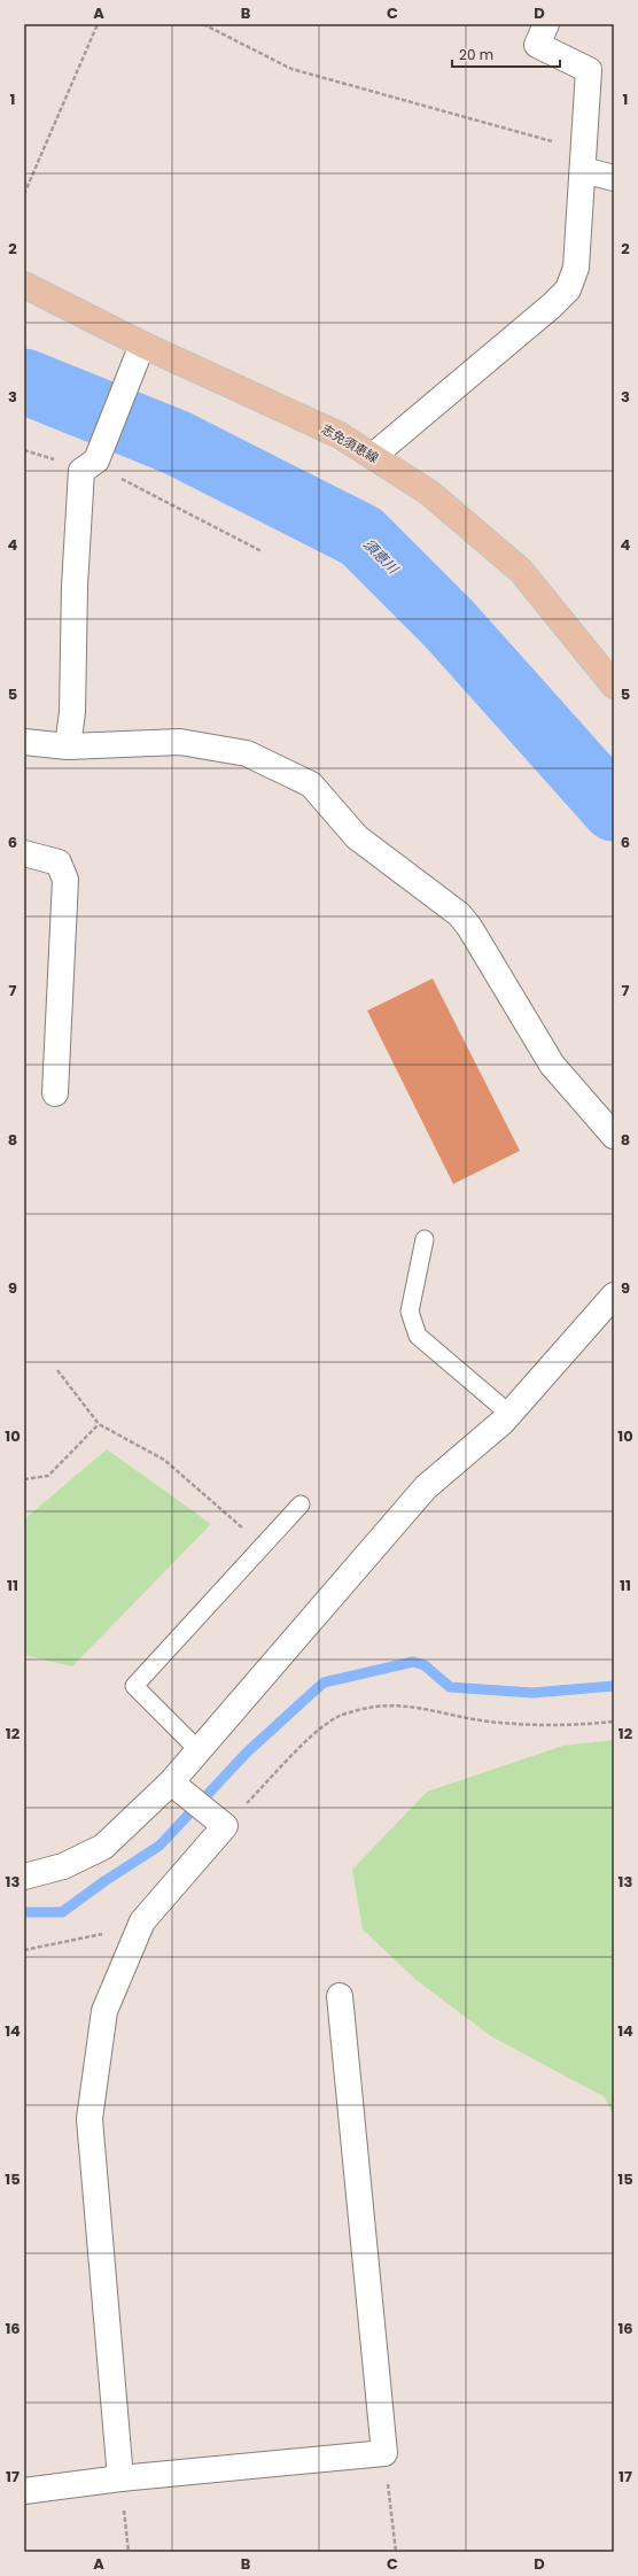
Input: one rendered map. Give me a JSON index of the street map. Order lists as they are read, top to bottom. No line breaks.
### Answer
{"streets":{"main road":["志免須恵線"]},"water":["須恵川"],"scale_bar":"20 m","grid":{"columns":["A","B","C","D"],"rows":["1","2","3","4","5","6","7","8","9","10","11","12","13","14","15","16","17"]}}
